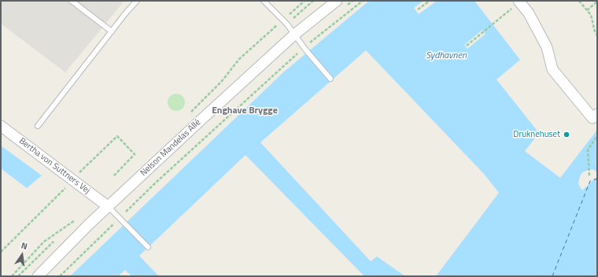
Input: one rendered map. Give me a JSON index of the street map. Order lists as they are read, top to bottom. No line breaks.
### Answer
{"streets":{"street":["Nelson Mandelas Allé","Bertha von Suttners Vej"]},"crossings":[["Nelson Mandelas Allé","Bertha von Suttners Vej"]],"districts":["Enghave Brygge"],"water":["Sydhavnen"],"places":["Druknehuset"],"north":"top"}
